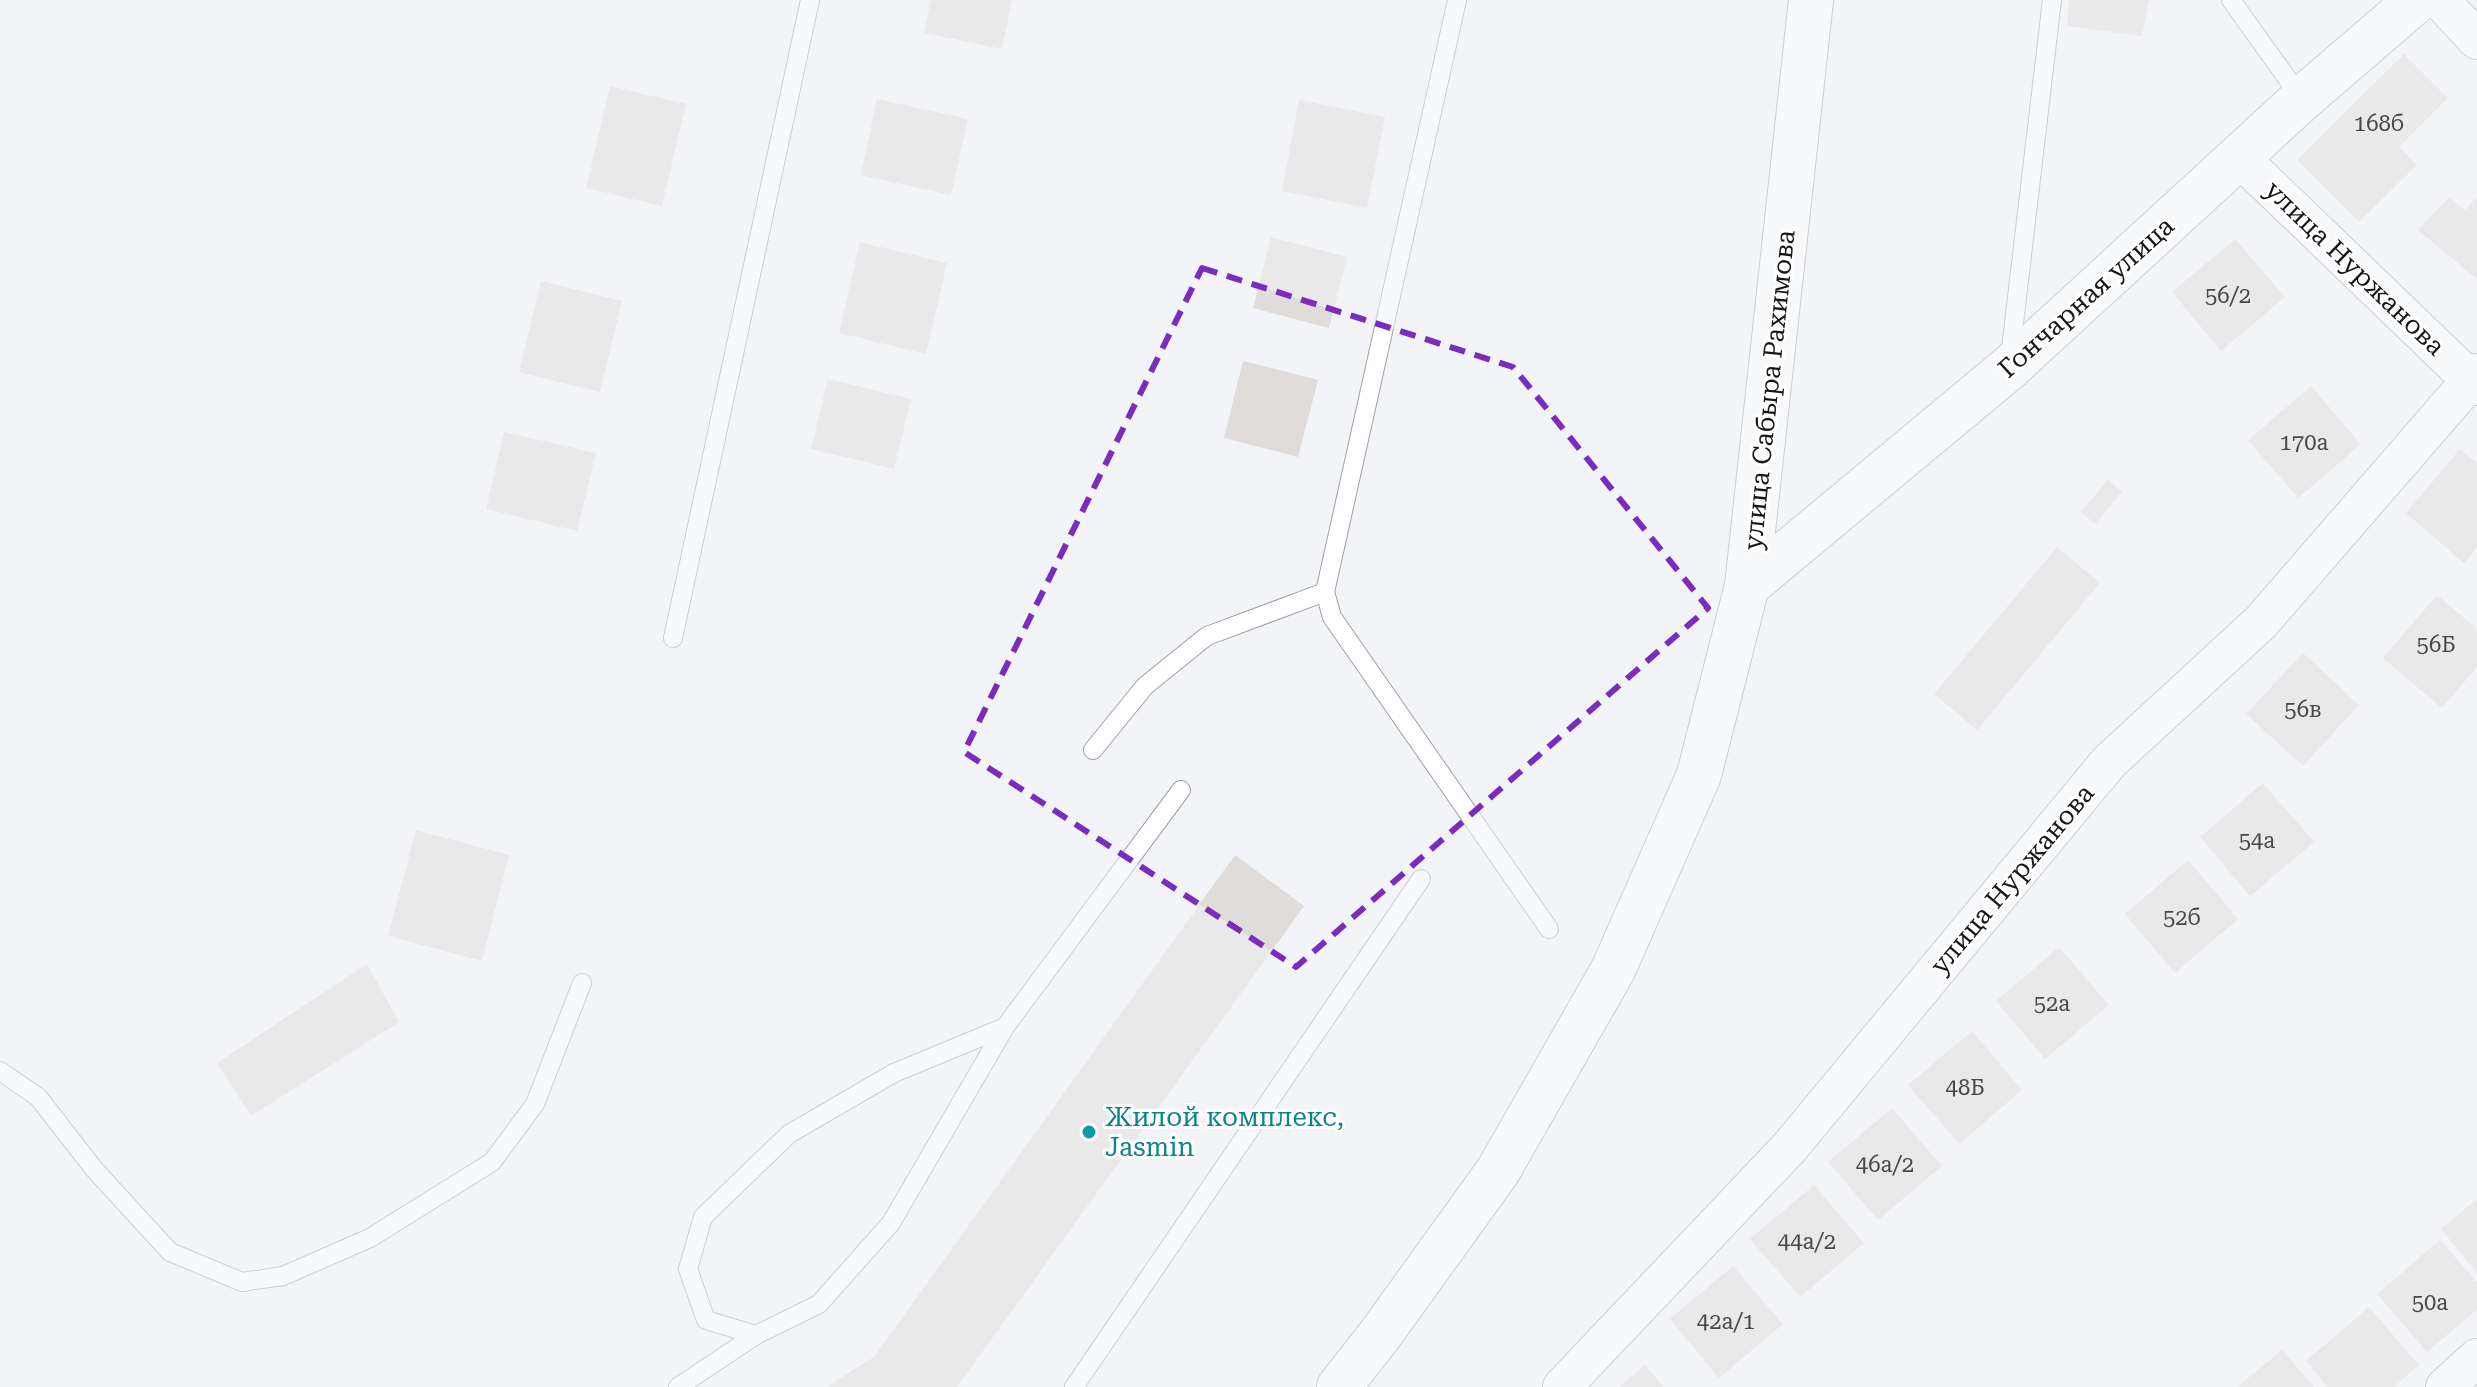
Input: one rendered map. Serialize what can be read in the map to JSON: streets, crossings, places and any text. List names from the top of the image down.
{
  "streets": {
    "main road": ["Гончарная улица", "улица Сабыра Рахимова"],
    "street": ["улица Нуржанова"]
  },
  "crossings": [
    ["улица Нуржанова", "Гончарная улица"],
    ["Гончарная улица", "улица Сабыра Рахимова"]
  ],
  "places": ["Жилой комплекс, Jasmin"],
  "house_numbers": [
    "168б",
    "56/2",
    "170а",
    "56Б",
    "56в",
    "54а",
    "52б",
    "52а",
    "48Б",
    "46а/2",
    "44а/2",
    "50а",
    "42а/1"
  ]
}
